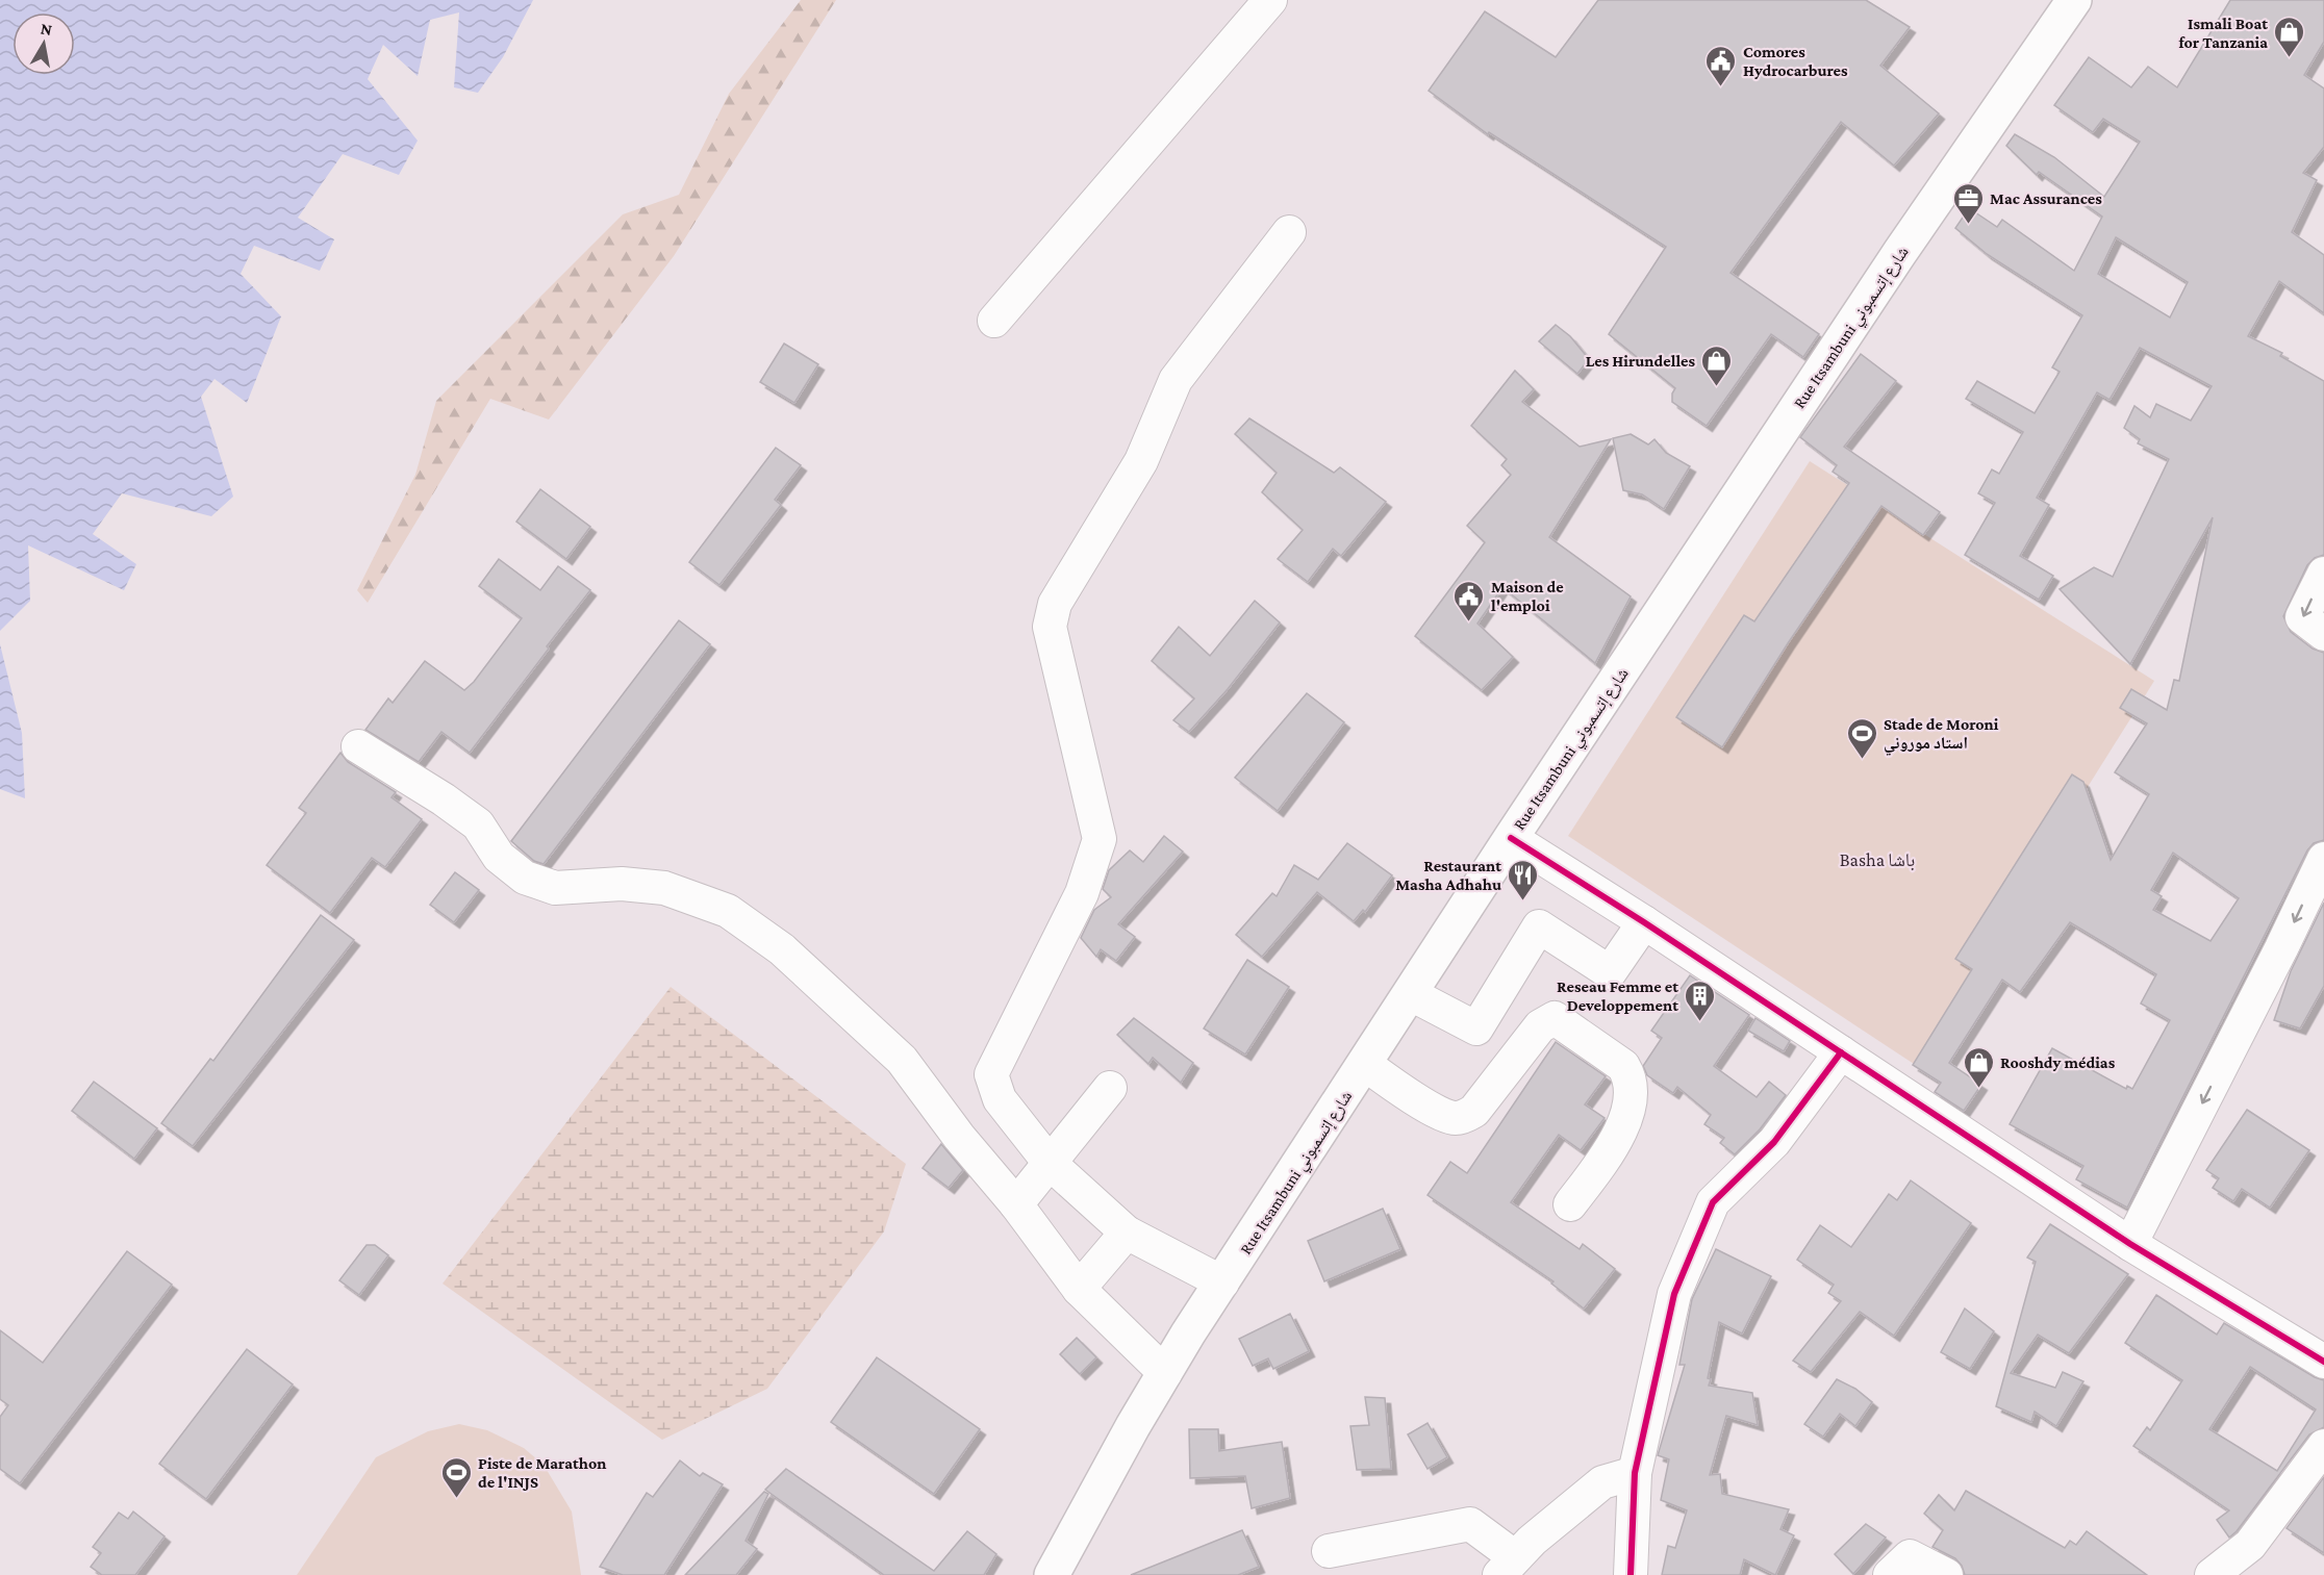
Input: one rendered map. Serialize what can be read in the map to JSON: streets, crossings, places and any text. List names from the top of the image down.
{
  "streets": {
    "main road": ["Rue Itsambuni شارع إتسمبوني"]
  },
  "districts": ["Basha باشا"],
  "places": {
    "shop": ["Ismali Boat for Tanzania", "Les Hirundelles", "Rooshdy médias"],
    "public building": ["Comores Hydrocarbures", "Maison de l'emploi"],
    "office": ["Mac Assurances"],
    "sports": ["Stade de Moroni استاد موروني", "Piste de Marathon de l'INJS"],
    "restaurant": ["Restaurant Masha Adhahu"],
    "building": ["Reseau Femme et Developpement"]
  },
  "north": "top"
}
